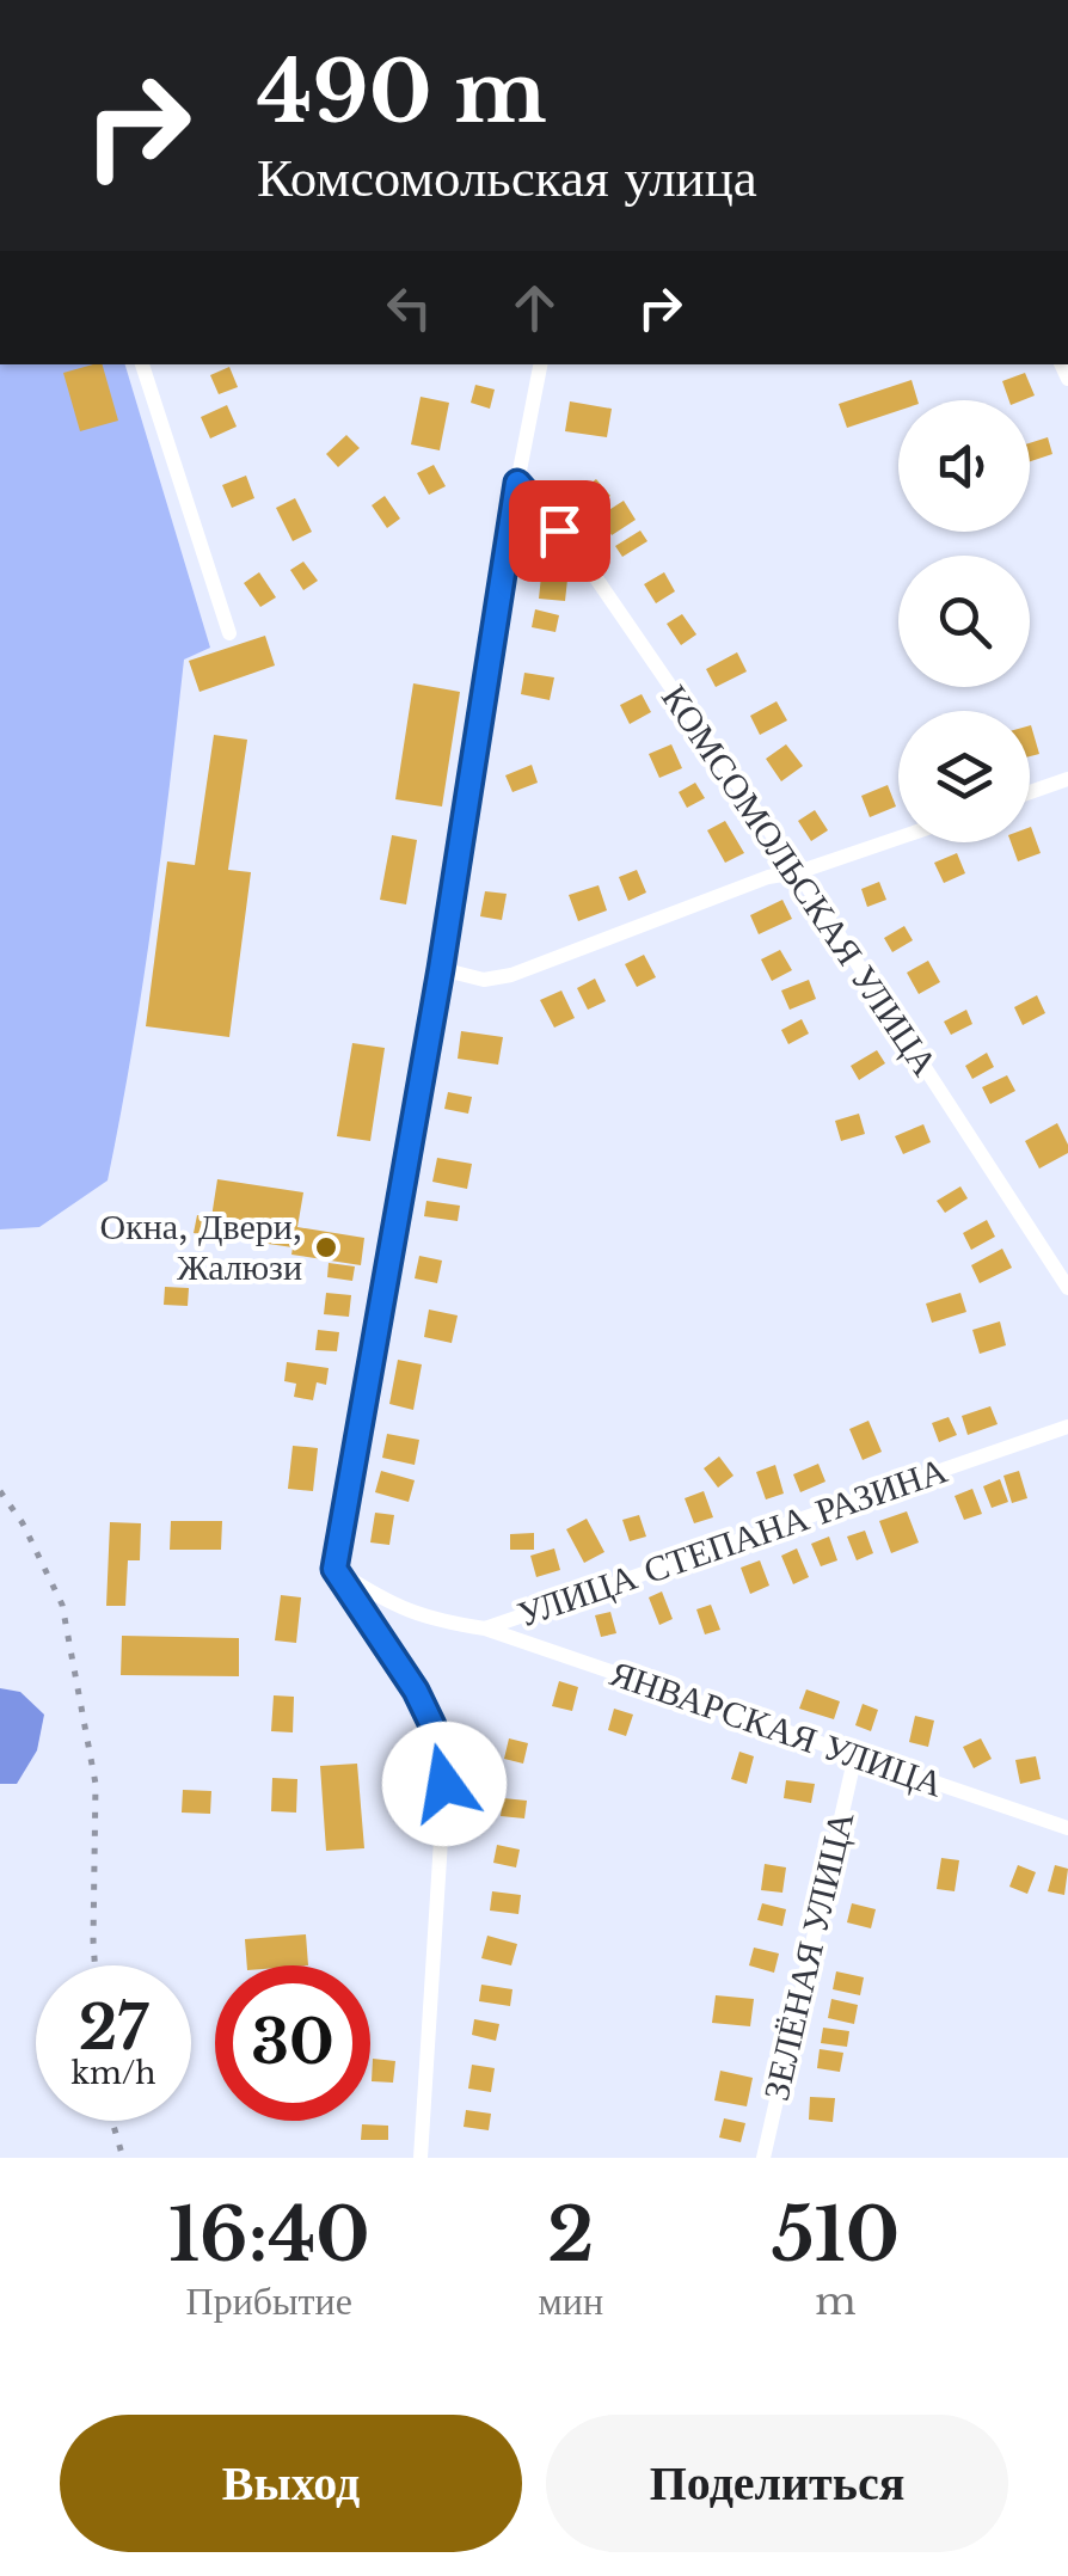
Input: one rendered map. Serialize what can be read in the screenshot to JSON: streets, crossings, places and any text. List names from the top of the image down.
{
  "streets": {
    "street": [
      "КОМСОМОЛЬСКАЯ УЛИЦА",
      "УЛИЦА СТЕПАНА РАЗИНА",
      "ЯНВАРСКАЯ УЛИЦА",
      "ЗЕЛЁНАЯ УЛИЦА"
    ]
  },
  "crossings": [
    ["УЛИЦА СТЕПАНА РАЗИНА", "ЯНВАРСКАЯ УЛИЦА"],
    ["ЯНВАРСКАЯ УЛИЦА", "ЗЕЛЁНАЯ УЛИЦА"]
  ],
  "places": ["Окна, Двери, Жалюзи"],
  "page": {
    "turn": ["490 m", "Комсомольская улица"],
    "speed": "27 km/h",
    "limit": "30",
    "eta": [
      "16:40",
      "Прибытие",
      "2",
      "мин",
      "510",
      "m"
    ],
    "buttons": ["Выход", "Поделиться"]
  }
}
